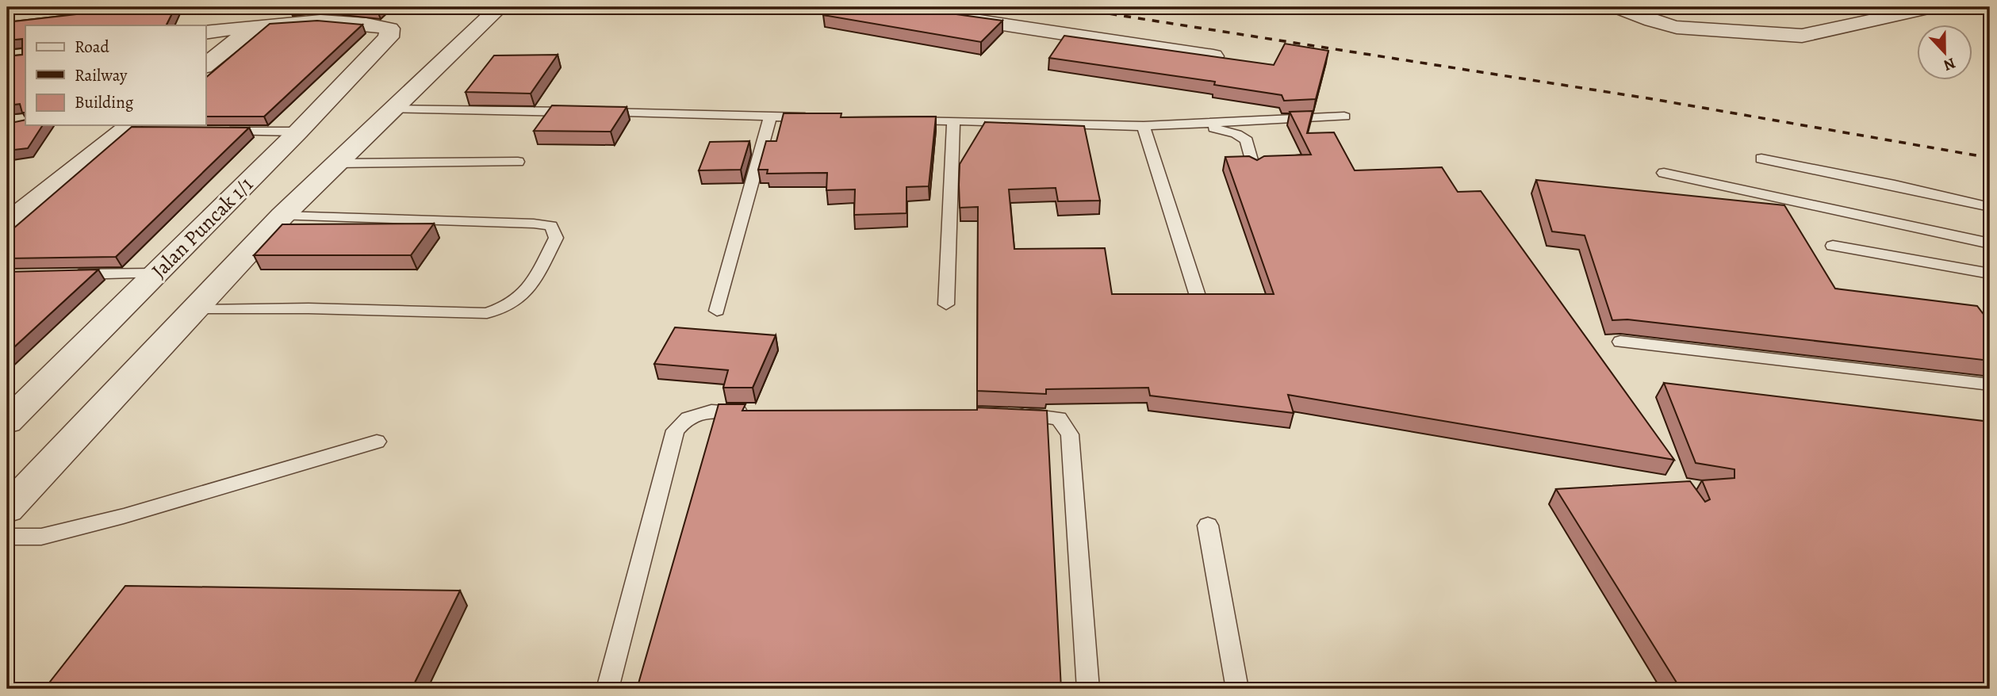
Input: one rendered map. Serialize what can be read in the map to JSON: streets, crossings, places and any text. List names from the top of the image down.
{
  "streets": {
    "street": ["Jalan Puncak 1/1"]
  },
  "legend": ["Road", "Railway", "Building"],
  "north": "bottom"
}
